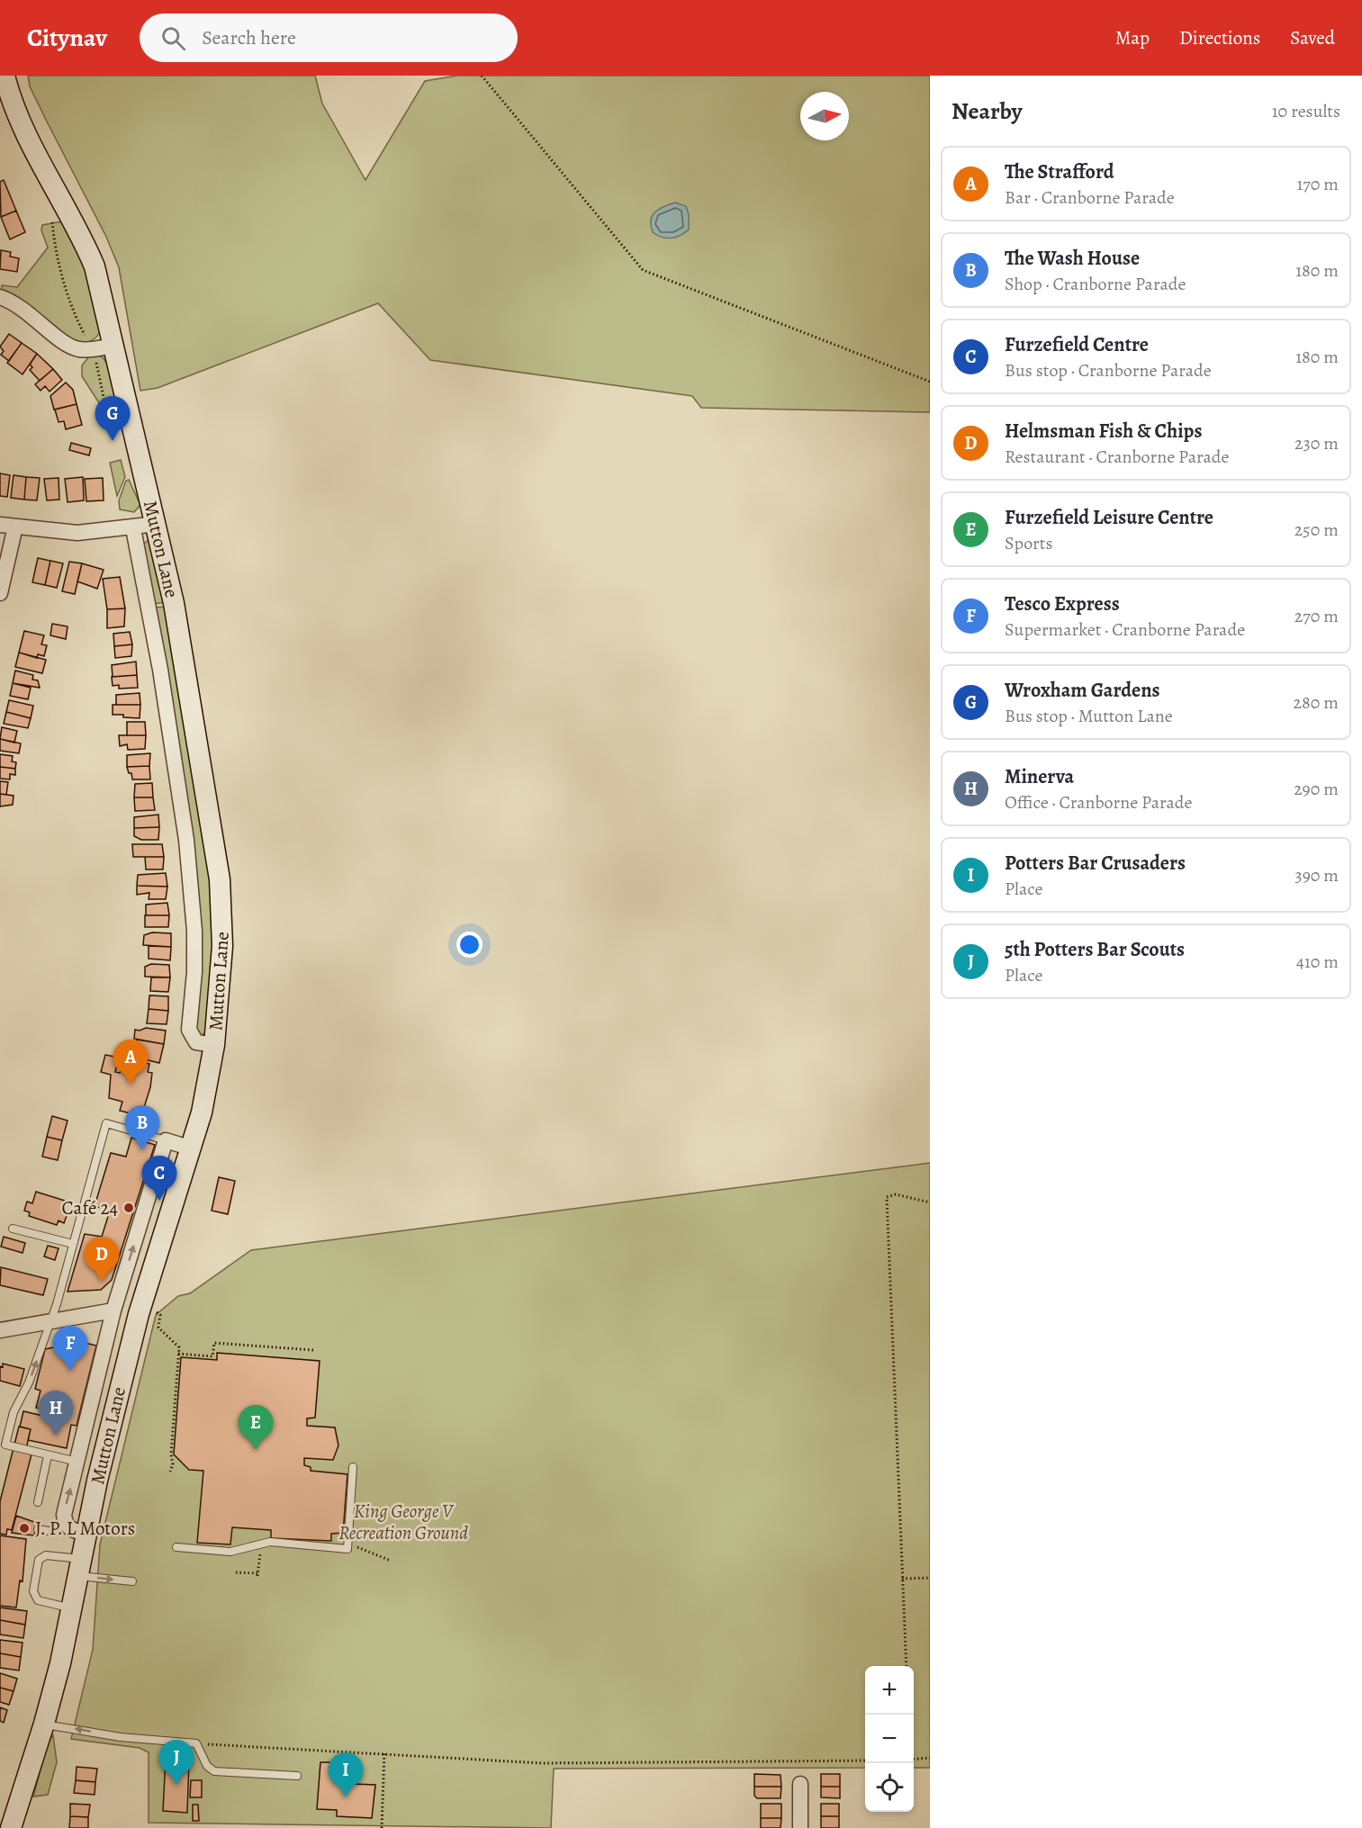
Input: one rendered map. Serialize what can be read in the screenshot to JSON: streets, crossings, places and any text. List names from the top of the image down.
{
  "streets": {
    "main road": ["Mutton Lane"]
  },
  "parks": ["King George V Recreation Ground"],
  "places": ["Café 24", "J. P. L Motors"],
  "north": "right",
  "page": {
    "header": "Citynav",
    "search": "Search here",
    "nav": ["Map", "Directions", "Saved"],
    "heading": ["Nearby", "10 results"],
    "list": [
      {
        "mark": "A",
        "name": "The Strafford",
        "note": "Bar · Cranborne Parade",
        "value": "170 m"
      },
      {
        "mark": "B",
        "name": "The Wash House",
        "note": "Shop · Cranborne Parade",
        "value": "180 m"
      },
      {
        "mark": "C",
        "name": "Furzefield Centre",
        "note": "Bus stop · Cranborne Parade",
        "value": "180 m"
      },
      {
        "mark": "D",
        "name": "Helmsman Fish & Chips",
        "note": "Restaurant · Cranborne Parade",
        "value": "230 m"
      },
      {
        "mark": "E",
        "name": "Furzefield Leisure Centre",
        "note": "Sports",
        "value": "250 m"
      },
      {
        "mark": "F",
        "name": "Tesco Express",
        "note": "Supermarket · Cranborne Parade",
        "value": "270 m"
      },
      {
        "mark": "G",
        "name": "Wroxham Gardens",
        "note": "Bus stop · Mutton Lane",
        "value": "280 m"
      },
      {
        "mark": "H",
        "name": "Minerva",
        "note": "Office · Cranborne Parade",
        "value": "290 m"
      },
      {
        "mark": "I",
        "name": "Potters Bar Crusaders",
        "note": "Place",
        "value": "390 m"
      },
      {
        "mark": "J",
        "name": "5th Potters Bar Scouts",
        "note": "Place",
        "value": "410 m"
      }
    ],
    "pins": [
      "G",
      "A",
      "B",
      "C",
      "D",
      "F",
      "H",
      "E",
      "J",
      "I"
    ],
    "map_buttons": ["+", "−"]
  }
}
